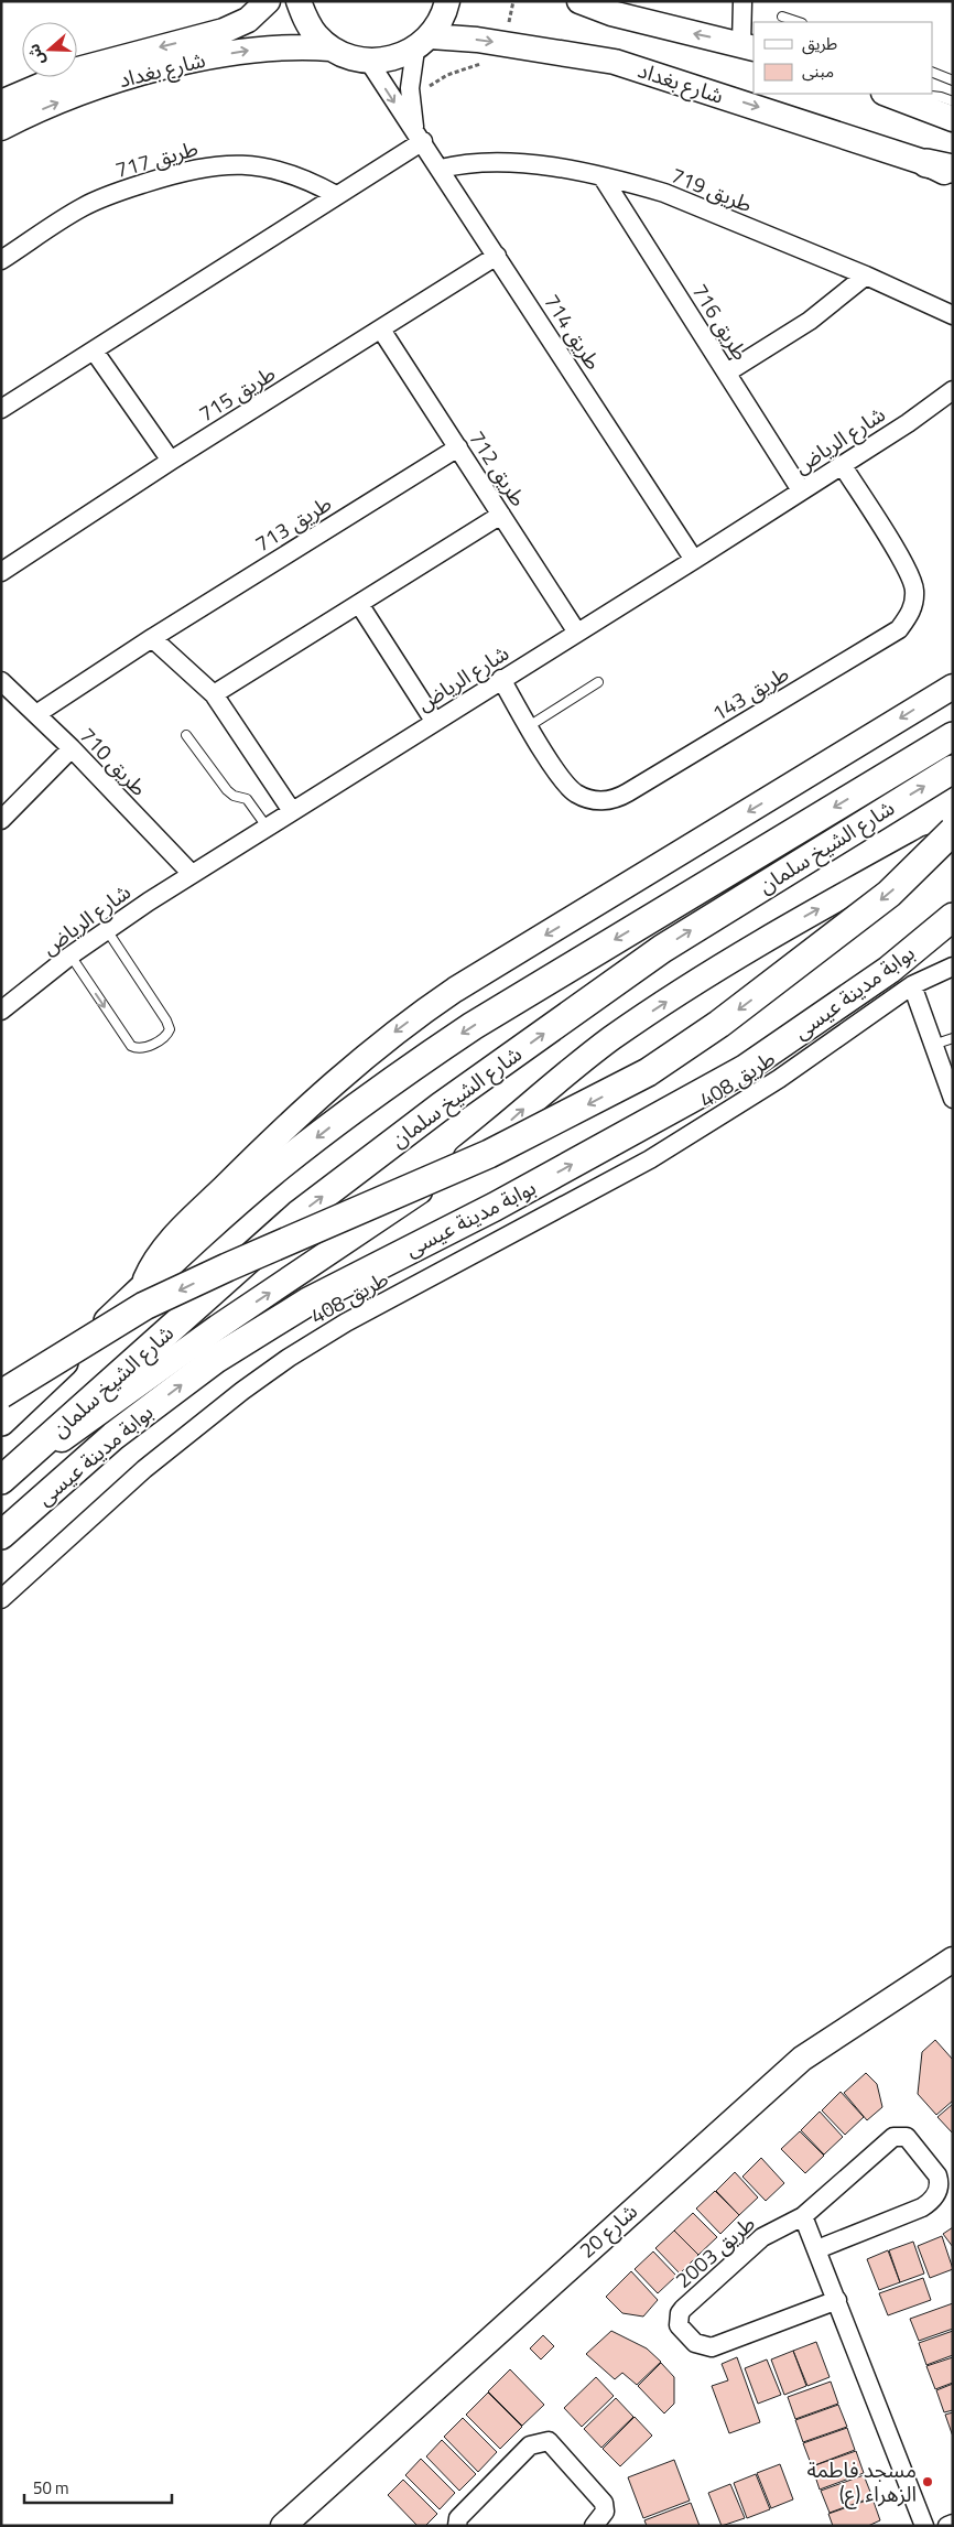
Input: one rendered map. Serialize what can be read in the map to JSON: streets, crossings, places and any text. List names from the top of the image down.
{
  "streets": {
    "main road": [
      "شارع بغداد",
      "شارع الشيخ سلمان",
      "بوابة مدينة عيسى",
      "شارع 20"
    ],
    "street": [
      "طريق 717",
      "طريق 719",
      "طريق 716",
      "طريق 714",
      "طريق 715",
      "شارع الرياض",
      "طريق 712",
      "طريق 713",
      "طريق 143",
      "طريق 710",
      "طريق 408",
      "طريق 2003"
    ]
  },
  "crossings": [
    ["شارع بغداد", "طريق 714"],
    ["طريق 719", "طريق 716"],
    ["طريق 719", "طريق 714"],
    ["طريق 716", "شارع الرياض"],
    ["طريق 714", "طريق 715"],
    ["طريق 714", "شارع الرياض"],
    ["طريق 715", "طريق 712"],
    ["شارع الرياض", "طريق 712"],
    ["شارع الرياض", "طريق 143"],
    ["شارع الرياض", "طريق 710"],
    ["طريق 712", "طريق 713"],
    ["طريق 713", "طريق 710"]
  ],
  "places": ["مسجد فاطمة الزهراء (ع)"],
  "legend": ["طريق", "مبنى"],
  "scale_bar": "50 m",
  "north": "left"
}
